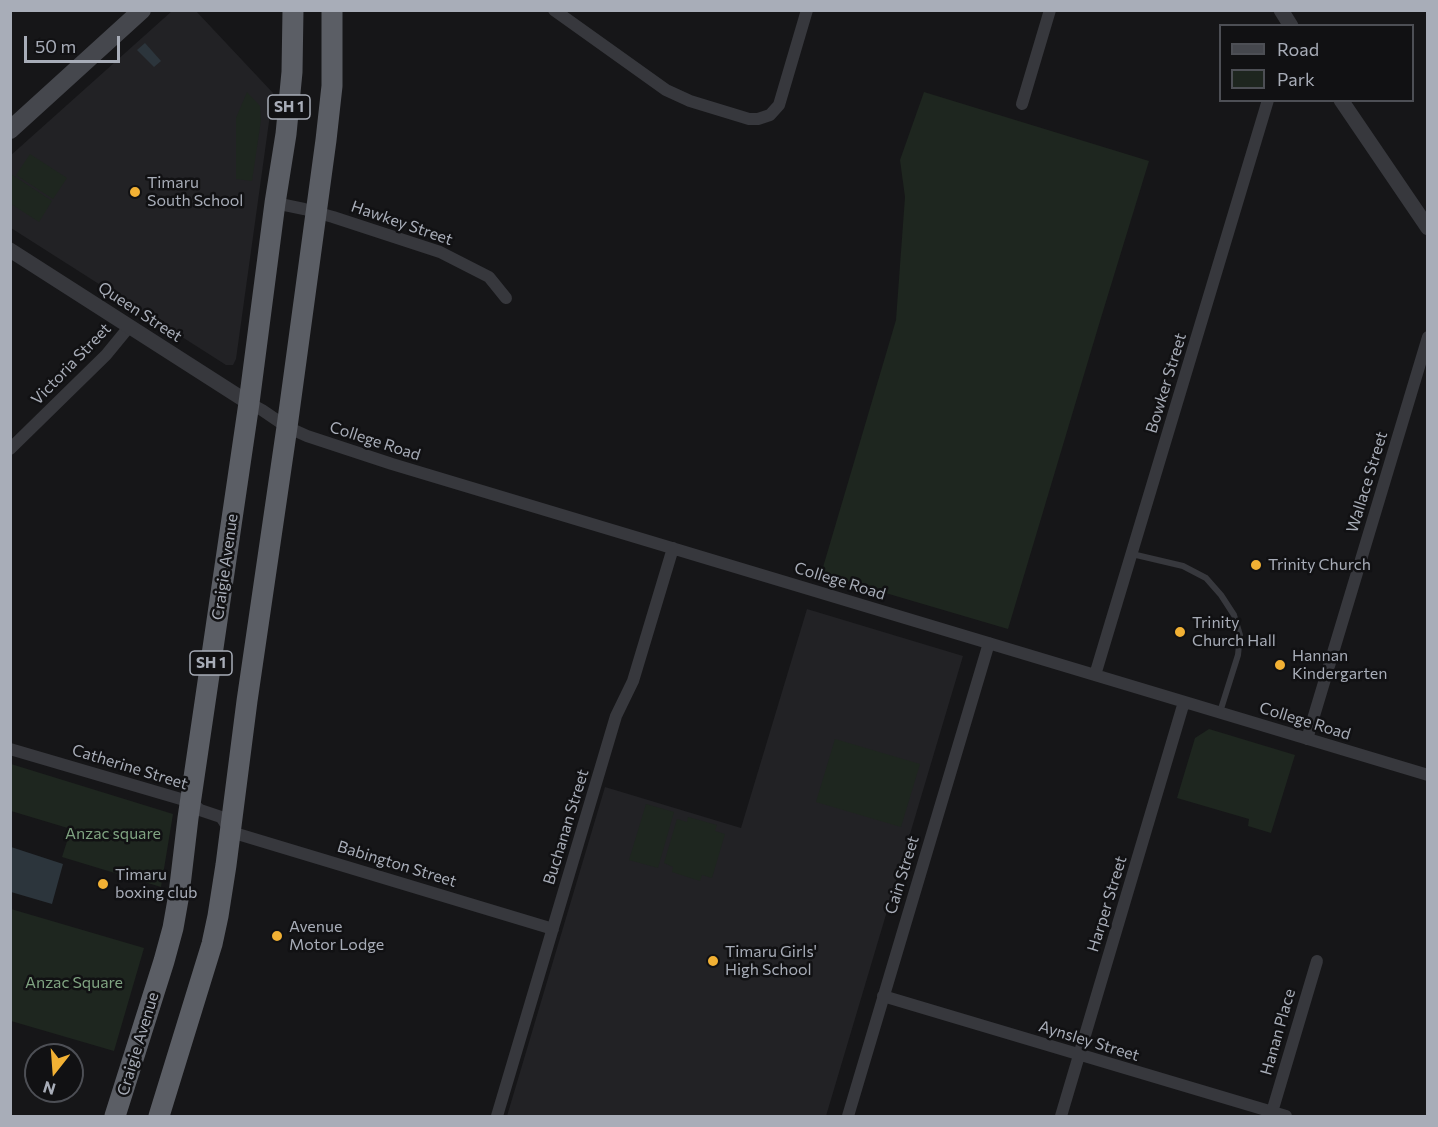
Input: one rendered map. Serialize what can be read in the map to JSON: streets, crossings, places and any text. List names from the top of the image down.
{
  "streets": {
    "highway": ["SH 1", "Craigie Avenue"],
    "street": [
      "Hawkey Street",
      "Queen Street",
      "Victoria Street",
      "Bowker Street",
      "College Road",
      "Wallace Street",
      "Catherine Street",
      "Buchanan Street",
      "Babington Street",
      "Cain Street",
      "Harper Street",
      "Hanan Place",
      "Aynsley Street"
    ]
  },
  "crossings": [
    ["SH 1", "Hawkey Street"],
    ["SH 1", "College Road"],
    ["SH 1", "Catherine Street"],
    ["SH 1", "Babington Street"],
    ["Hawkey Street", "Craigie Avenue"],
    ["Queen Street", "Victoria Street"],
    ["Queen Street", "College Road"],
    ["Queen Street", "Craigie Avenue"],
    ["Bowker Street", "College Road"],
    ["College Road", "Wallace Street"],
    ["College Road", "Craigie Avenue"],
    ["College Road", "Buchanan Street"],
    ["College Road", "Cain Street"],
    ["College Road", "Harper Street"],
    ["Craigie Avenue", "Catherine Street"],
    ["Catherine Street", "Babington Street"],
    ["Buchanan Street", "Babington Street"],
    ["Cain Street", "Aynsley Street"],
    ["Harper Street", "Aynsley Street"],
    ["Hanan Place", "Aynsley Street"]
  ],
  "parks": ["Anzac square", "Anzac Square"],
  "places": [
    "Timaru South School",
    "Trinity Church",
    "Trinity Church Hall",
    "Hannan Kindergarten",
    "Timaru boxing club",
    "Avenue Motor Lodge",
    "Timaru Girls' High School"
  ],
  "legend": ["Road", "Park"],
  "scale_bar": "50 m",
  "north": "bottom"
}
